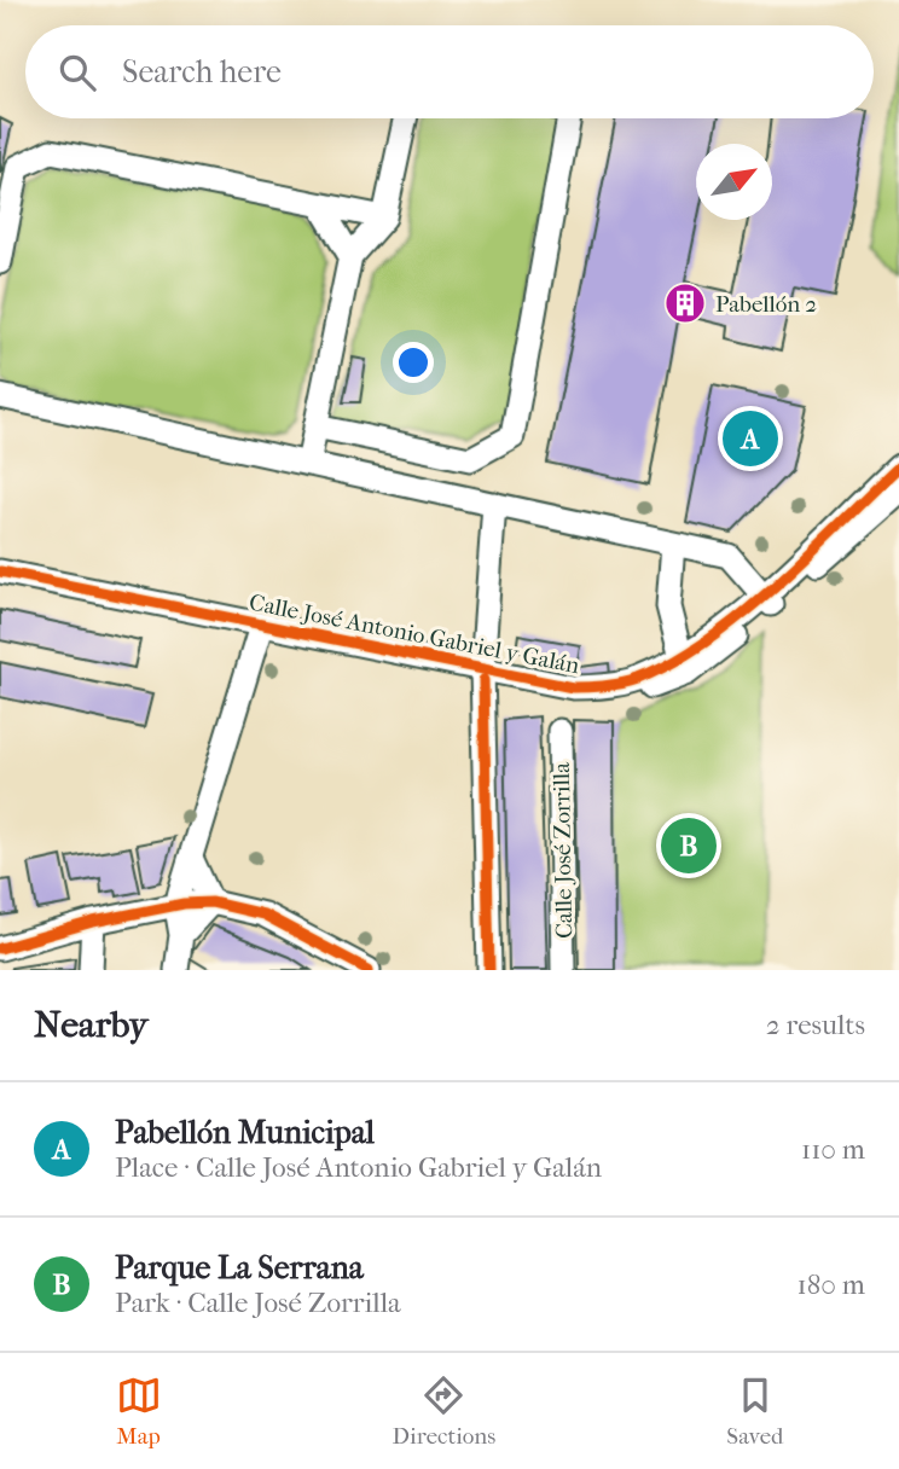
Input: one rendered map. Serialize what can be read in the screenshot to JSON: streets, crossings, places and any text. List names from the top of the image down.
{
  "streets": {
    "street": ["Calle José Antonio Gabriel y Galán", "Calle José Zorrilla"]
  },
  "places": {
    "building": ["Pabellón 2"]
  },
  "north": "top right",
  "page": {
    "search": "Search here",
    "pins": ["A", "B"],
    "heading": ["Nearby", "2 results"],
    "list": [
      {
        "mark": "A",
        "name": "Pabellón Municipal",
        "note": "Place · Calle José Antonio Gabriel y Galán",
        "value": "110 m"
      },
      {
        "mark": "B",
        "name": "Parque La Serrana",
        "note": "Park · Calle José Zorrilla",
        "value": "180 m"
      }
    ],
    "nav": ["Map", "Directions", "Saved"]
  }
}
